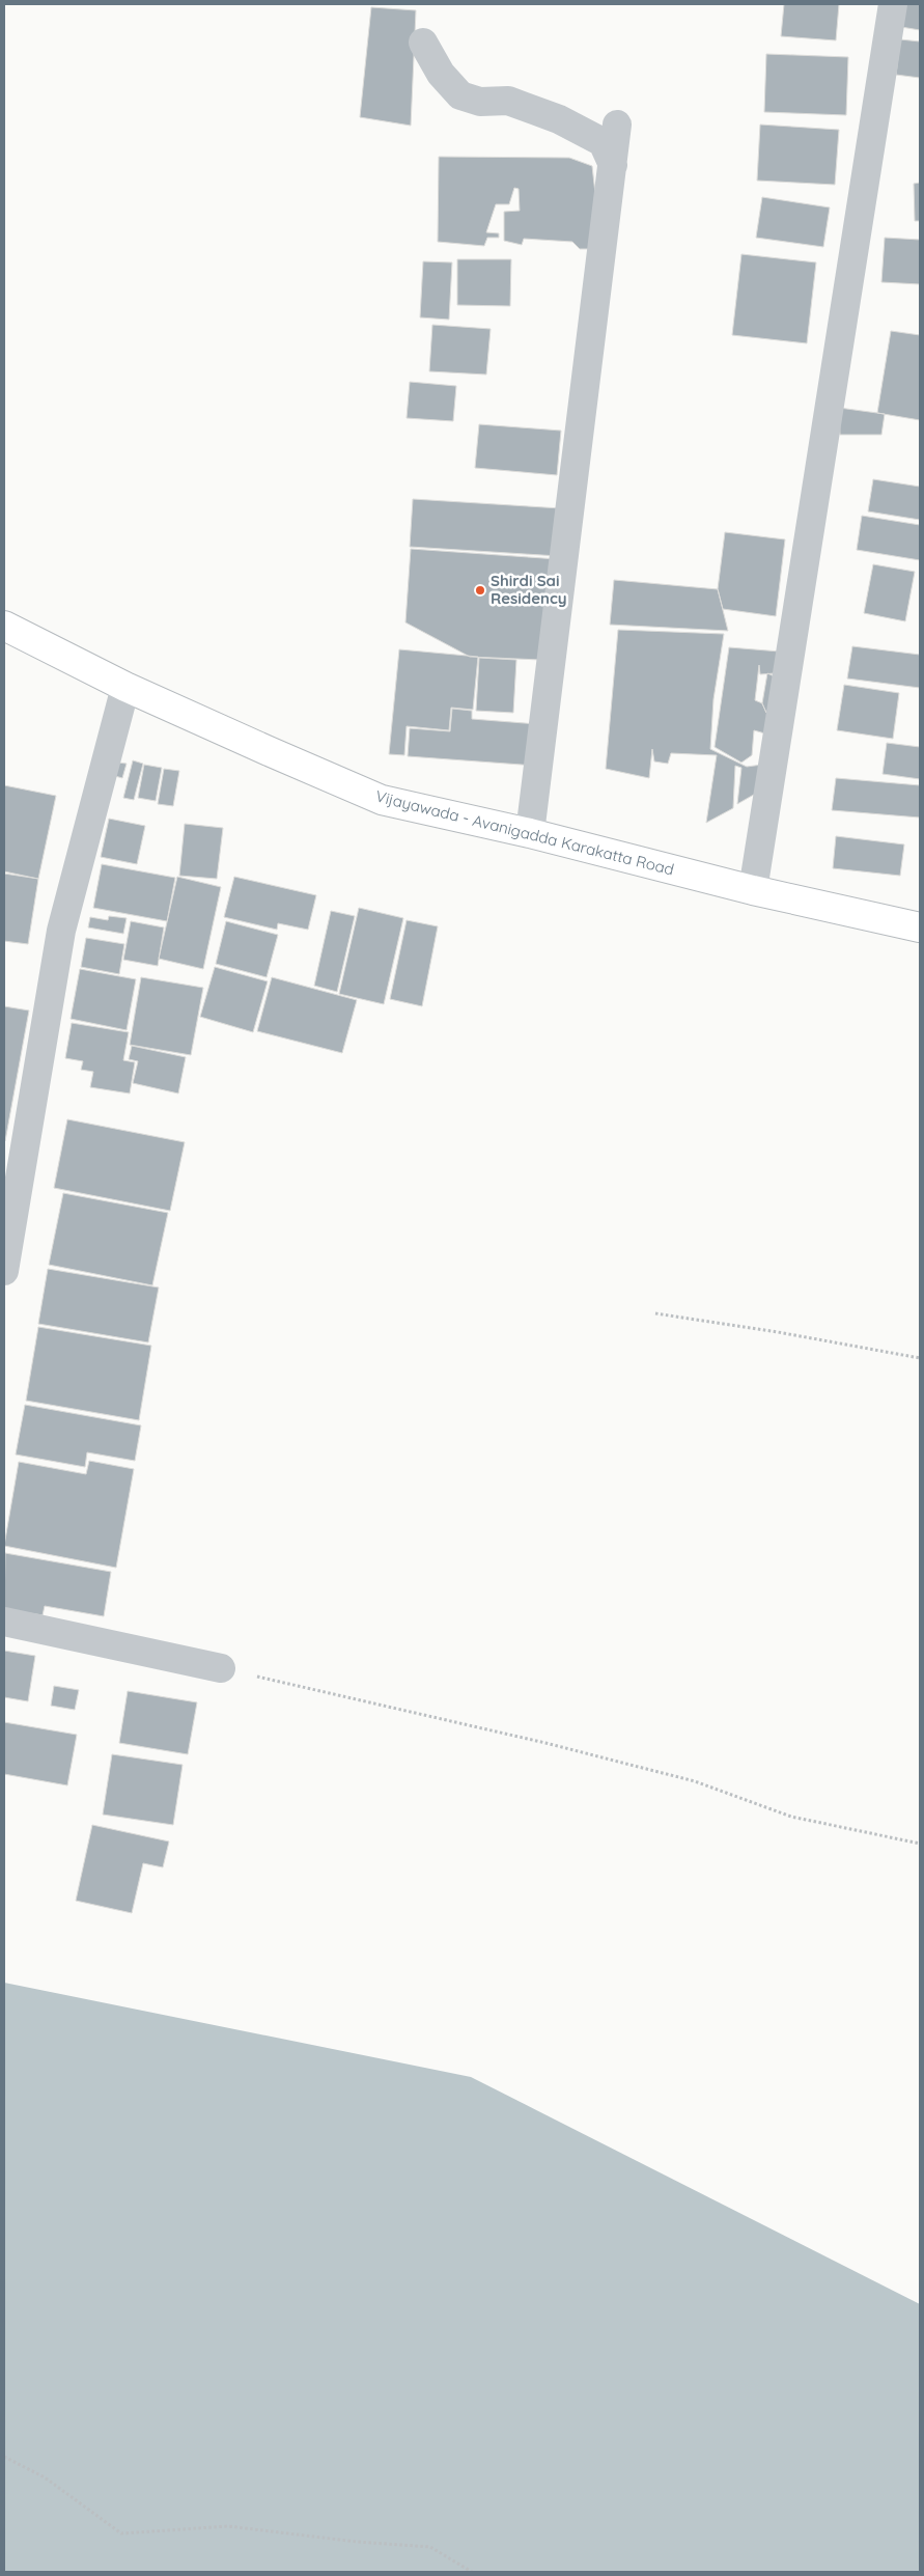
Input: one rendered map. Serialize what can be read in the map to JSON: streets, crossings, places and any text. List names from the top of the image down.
{
  "streets": {
    "main road": ["Vijayawada - Avanigadda Karakatta Road"]
  },
  "places": ["Shirdi Sai Residency"]
}
